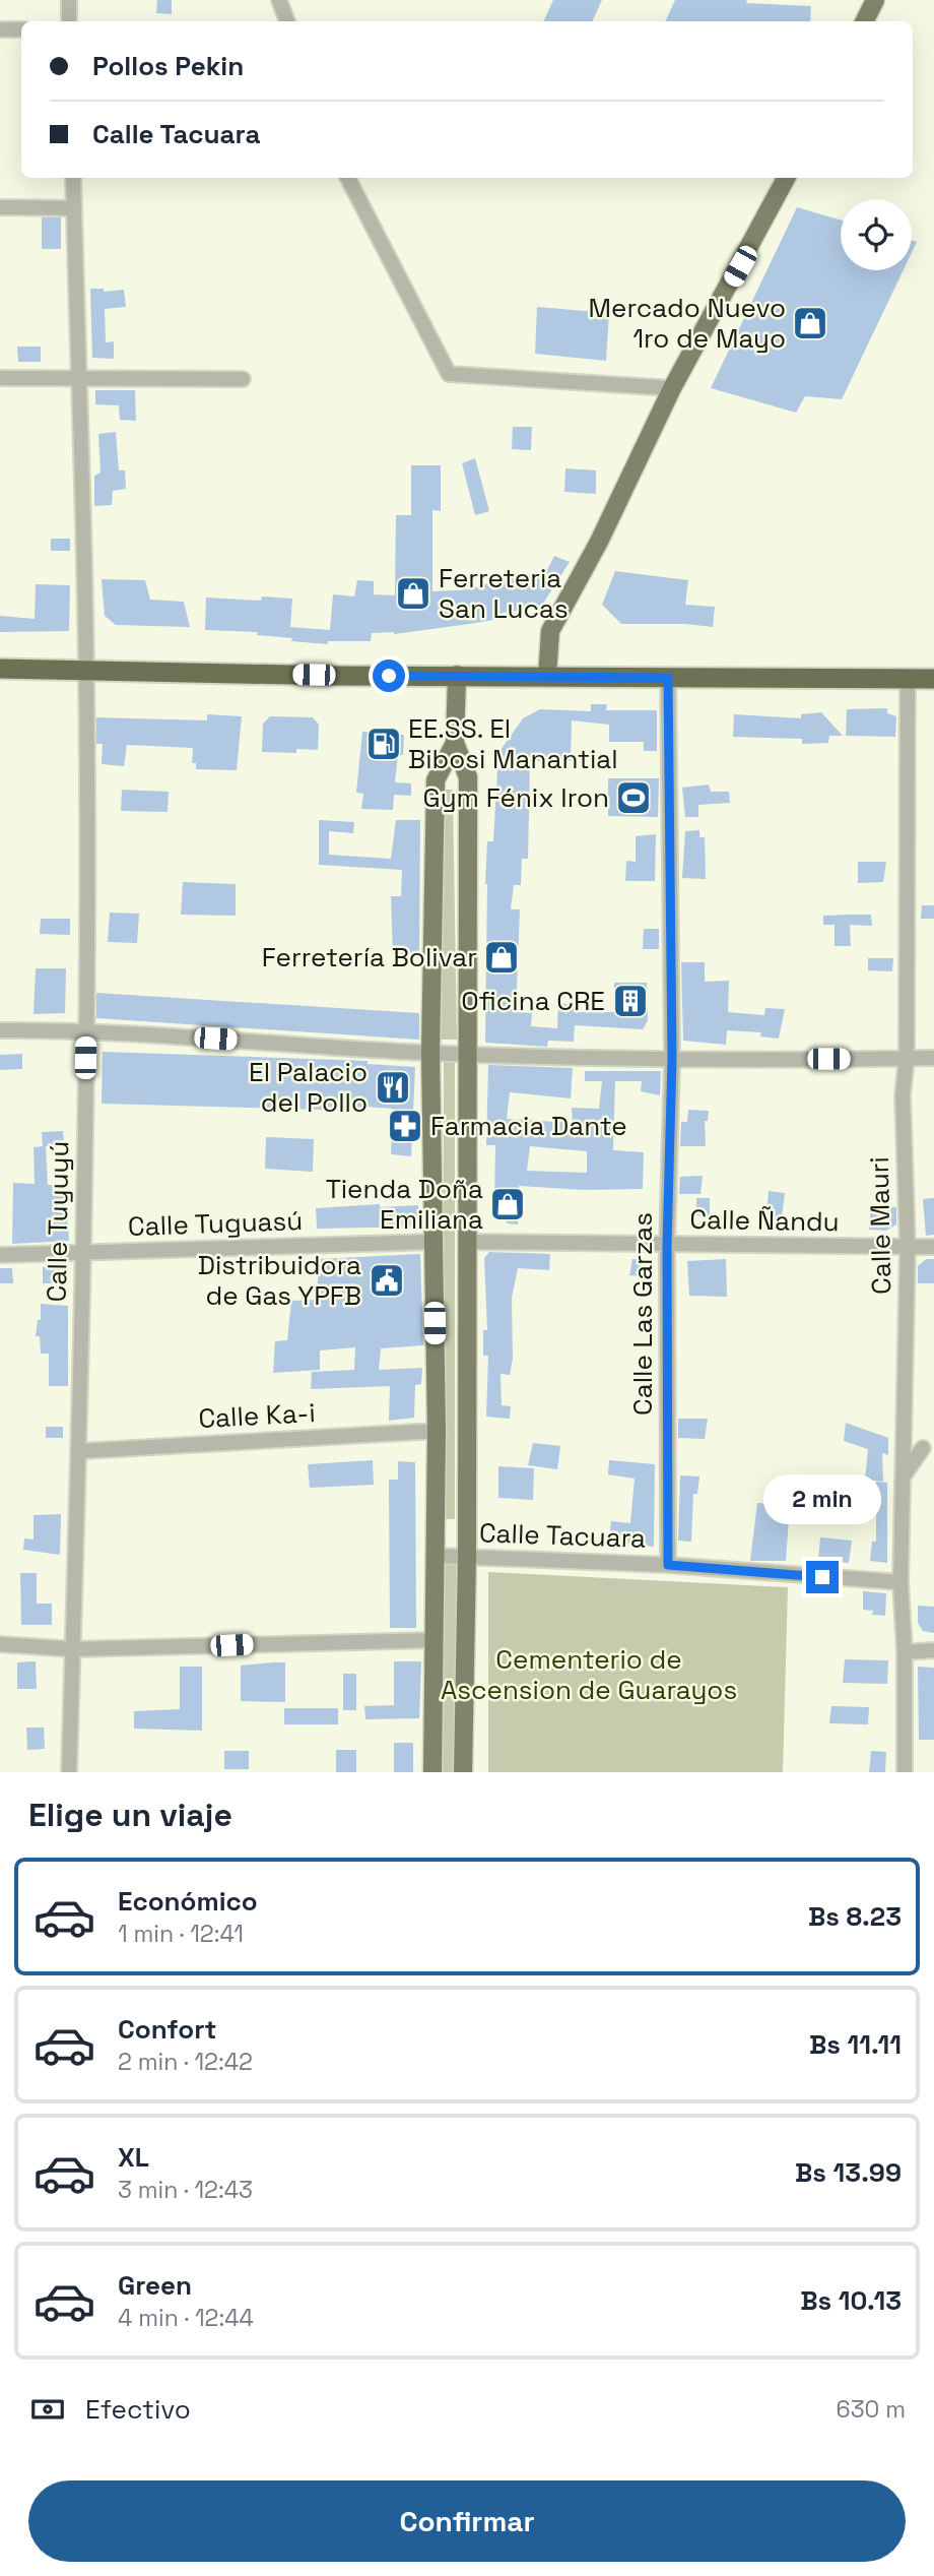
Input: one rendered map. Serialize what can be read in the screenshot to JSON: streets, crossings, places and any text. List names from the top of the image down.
{
  "streets": {
    "street": [
      "Calle Ñandu",
      "Calle Tuyuyú",
      "Calle Tuguasú",
      "Calle Mauri",
      "Calle Las Garzas",
      "Calle Ka-i",
      "Calle Tacuara"
    ]
  },
  "crossings": [
    ["Calle Ñandu", "Calle Mauri"],
    ["Calle Ñandu", "Calle Las Garzas"],
    ["Calle Tuyuyú", "Calle Tuguasú"],
    ["Calle Tuyuyú", "Calle Ka-i"],
    ["Calle Mauri", "Calle Tacuara"],
    ["Calle Las Garzas", "Calle Tacuara"]
  ],
  "parks": ["Cementerio de Ascension de Guarayos"],
  "places": {
    "shop": [
      "Mercado Nuevo 1ro de Mayo",
      "Ferreteria San Lucas",
      "Ferretería Bolivar",
      "Tienda Doña Emiliana"
    ],
    "fuel station": ["EE.SS. El Bibosi Manantial"],
    "sports": ["Gym Fénix Iron"],
    "building": ["Oficina CRE"],
    "restaurant": ["El Palacio del Pollo"],
    "pharmacy": ["Farmacia Dante"],
    "public building": ["Distribuidora de Gas YPFB"]
  },
  "page": {
    "banner": ["Pollos Pekin", "Calle Tacuara"],
    "bubble": "2 min",
    "heading": "Elige un viaje",
    "list": [
      {
        "name": "Económico",
        "note": "1 min · 12:41",
        "value": "Bs 8.23"
      },
      {
        "name": "Confort",
        "note": "2 min · 12:42",
        "value": "Bs 11.11"
      },
      {
        "name": "XL",
        "note": "3 min · 12:43",
        "value": "Bs 13.99"
      },
      {
        "name": "Green",
        "note": "4 min · 12:44",
        "value": "Bs 10.13"
      }
    ],
    "pay": ["Efectivo", "630 m"],
    "buttons": "Confirmar"
  }
}
